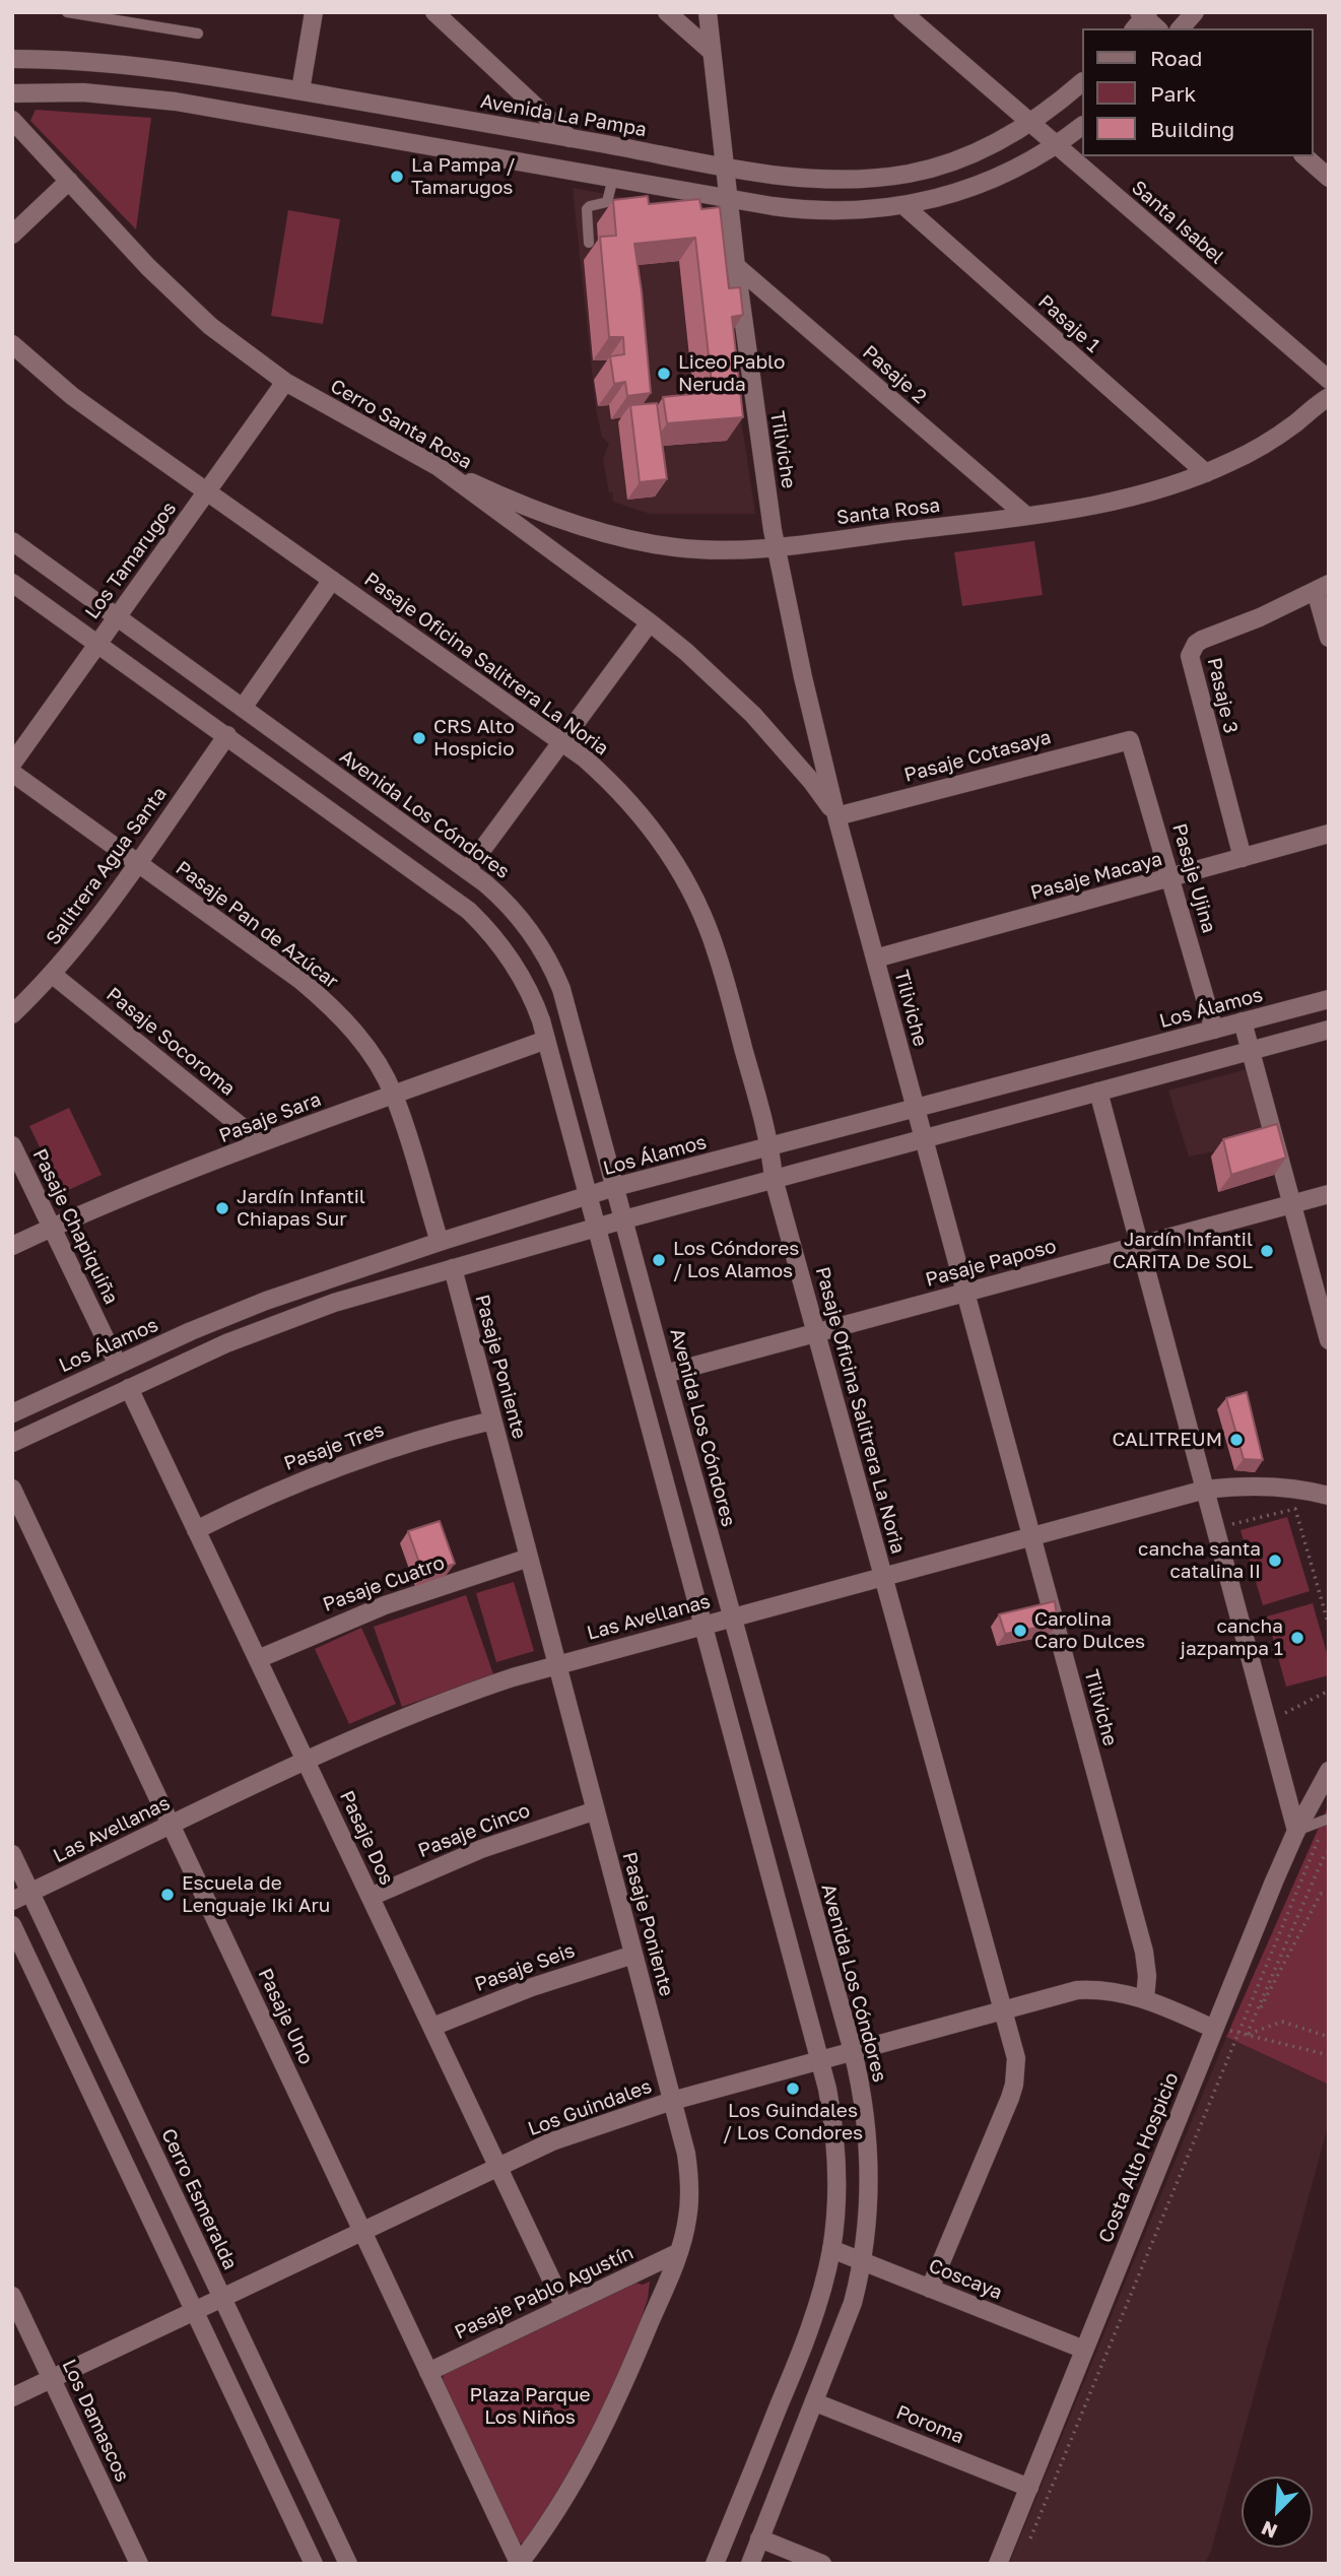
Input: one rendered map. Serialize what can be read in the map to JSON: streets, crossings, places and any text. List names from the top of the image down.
{
  "streets": {
    "street": [
      "Avenida La Pampa",
      "Santa Isabel",
      "Pasaje 1",
      "Pasaje 2",
      "Cerro Santa Rosa",
      "Tiliviche",
      "Santa Rosa",
      "Los Tamarugos",
      "Pasaje Oficina Salitrera La Noria",
      "Pasaje 3",
      "Pasaje Cotasaya",
      "Avenida Los Cóndores",
      "Salitrera Agua Santa",
      "Pasaje Macaya",
      "Pasaje Ujina",
      "Pasaje Pan de Azúcar",
      "Los Álamos",
      "Pasaje Socoroma",
      "Pasaje Sara",
      "Pasaje Chapiquiña",
      "Pasaje Paposo",
      "Pasaje Poniente",
      "Pasaje Tres",
      "Pasaje Cuatro",
      "Las Avellanas",
      "Pasaje Cinco",
      "Pasaje Dos",
      "Pasaje Seis",
      "Pasaje Uno",
      "Los Guindales",
      "Costa Alto Hospicio",
      "Cerro Esmeralda",
      "Coscaya",
      "Pasaje Pablo Agustín",
      "Los Damascos",
      "Poroma"
    ]
  },
  "crossings": [
    ["Avenida La Pampa", "Santa Isabel"],
    ["Avenida La Pampa", "Tiliviche"],
    ["Pasaje 1", "Santa Rosa"],
    ["Pasaje 2", "Tiliviche"],
    ["Pasaje 2", "Santa Rosa"],
    ["Cerro Santa Rosa", "Tiliviche"],
    ["Cerro Santa Rosa", "Santa Rosa"],
    ["Cerro Santa Rosa", "Los Tamarugos"],
    ["Cerro Santa Rosa", "Pasaje Cotasaya"],
    ["Tiliviche", "Santa Rosa"],
    ["Tiliviche", "Pasaje Cotasaya"],
    ["Tiliviche", "Pasaje Macaya"],
    ["Tiliviche", "Los Álamos"],
    ["Tiliviche", "Pasaje Paposo"],
    ["Tiliviche", "Las Avellanas"],
    ["Tiliviche", "Los Guindales"],
    ["Los Tamarugos", "Pasaje Oficina Salitrera La Noria"],
    ["Los Tamarugos", "Avenida Los Cóndores"],
    ["Pasaje Oficina Salitrera La Noria", "Los Álamos"],
    ["Pasaje Oficina Salitrera La Noria", "Pasaje Paposo"],
    ["Pasaje Oficina Salitrera La Noria", "Las Avellanas"],
    ["Pasaje Oficina Salitrera La Noria", "Los Guindales"],
    ["Pasaje Oficina Salitrera La Noria", "Coscaya"],
    ["Pasaje 3", "Pasaje Macaya"],
    ["Pasaje Cotasaya", "Pasaje Ujina"],
    ["Avenida Los Cóndores", "Los Álamos"],
    ["Avenida Los Cóndores", "Pasaje Paposo"],
    ["Avenida Los Cóndores", "Las Avellanas"],
    ["Avenida Los Cóndores", "Los Guindales"],
    ["Avenida Los Cóndores", "Coscaya"],
    ["Avenida Los Cóndores", "Poroma"],
    ["Salitrera Agua Santa", "Pasaje Pan de Azúcar"],
    ["Salitrera Agua Santa", "Pasaje Socoroma"],
    ["Pasaje Macaya", "Pasaje Ujina"],
    ["Pasaje Ujina", "Los Álamos"],
    ["Pasaje Pan de Azúcar", "Los Álamos"],
    ["Pasaje Pan de Azúcar", "Pasaje Sara"],
    ["Los Álamos", "Pasaje Chapiquiña"],
    ["Pasaje Socoroma", "Pasaje Sara"],
    ["Pasaje Sara", "Pasaje Chapiquiña"],
    ["Pasaje Poniente", "Pasaje Tres"],
    ["Pasaje Poniente", "Pasaje Cuatro"],
    ["Pasaje Poniente", "Las Avellanas"],
    ["Pasaje Poniente", "Pasaje Cinco"],
    ["Pasaje Poniente", "Pasaje Seis"],
    ["Pasaje Poniente", "Pasaje Uno"],
    ["Pasaje Poniente", "Los Guindales"],
    ["Pasaje Poniente", "Pasaje Pablo Agustín"],
    ["Pasaje Tres", "Pasaje Dos"],
    ["Pasaje Cuatro", "Pasaje Dos"],
    ["Las Avellanas", "Pasaje Dos"],
    ["Las Avellanas", "Pasaje Uno"],
    ["Las Avellanas", "Cerro Esmeralda"],
    ["Pasaje Cinco", "Pasaje Dos"],
    ["Pasaje Dos", "Pasaje Seis"],
    ["Pasaje Dos", "Los Guindales"],
    ["Pasaje Dos", "Pasaje Pablo Agustín"],
    ["Pasaje Uno", "Los Guindales"],
    ["Pasaje Uno", "Pasaje Pablo Agustín"],
    ["Los Guindales", "Costa Alto Hospicio"],
    ["Los Guindales", "Cerro Esmeralda"],
    ["Los Guindales", "Los Damascos"],
    ["Costa Alto Hospicio", "Coscaya"],
    ["Costa Alto Hospicio", "Poroma"]
  ],
  "parks": ["Plaza Parque Los Niños"],
  "places": [
    "La Pampa / Tamarugos",
    "Liceo Pablo Neruda",
    "CRS Alto Hospicio",
    "Jardín Infantil Chiapas Sur",
    "Jardín Infantil CARITA De SOL",
    "Los Cóndores / Los Alamos",
    "CALITREUM",
    "cancha santa catalina II",
    "Carolina Caro Dulces",
    "cancha jazpampa 1",
    "Escuela de Lenguaje Iki Aru",
    "Los Guindales / Los Condores"
  ],
  "legend": ["Road", "Park", "Building"],
  "north": "bottom left"
}
